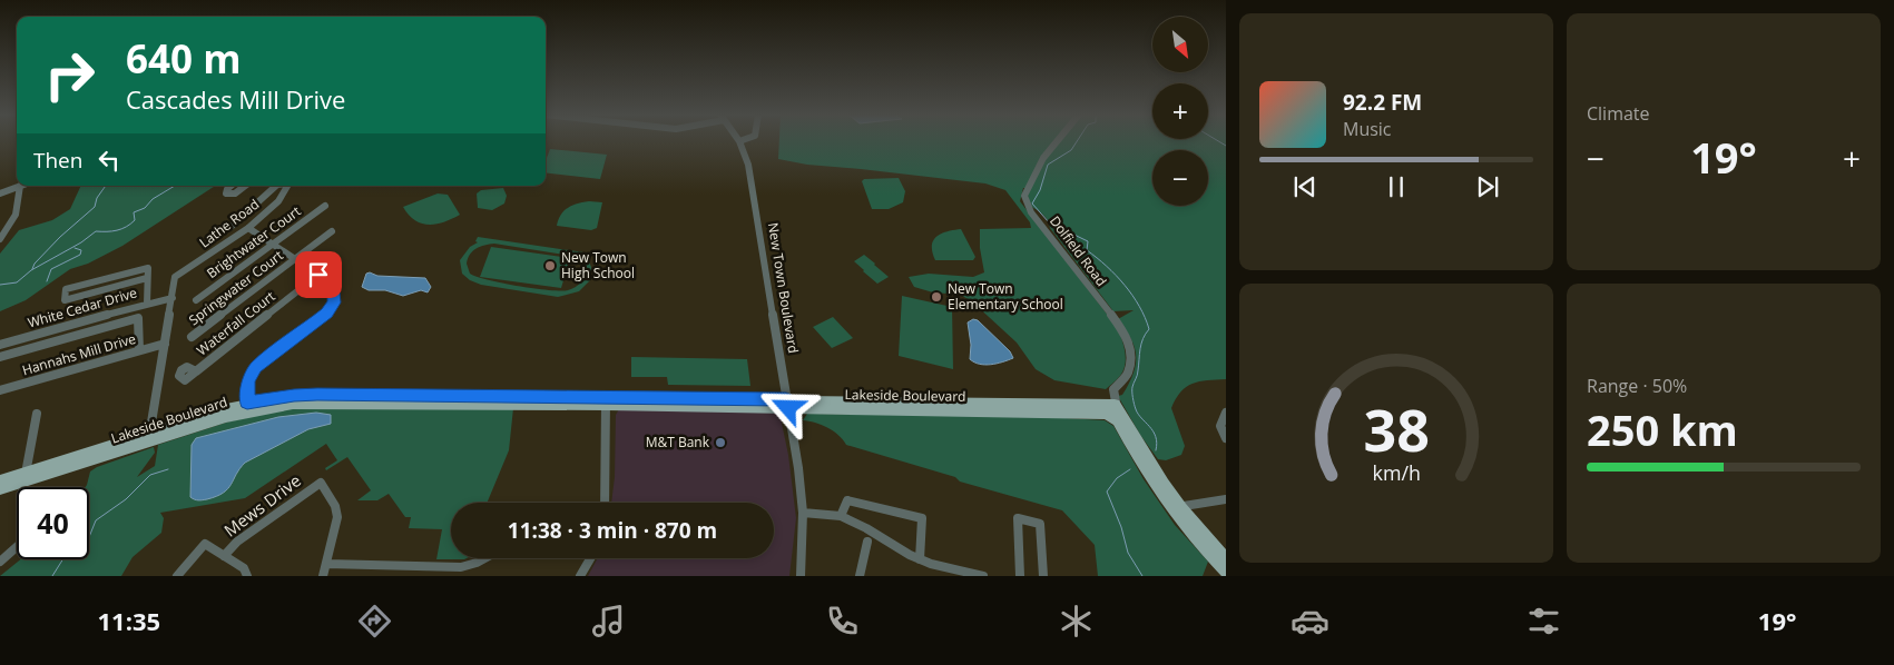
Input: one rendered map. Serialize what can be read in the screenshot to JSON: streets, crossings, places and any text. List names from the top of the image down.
{
  "streets": {
    "main road": ["Lakeside Boulevard"],
    "street": [
      "Lathe Road",
      "Brightwater Court",
      "Dolfield Road",
      "Springwater Court",
      "New Town Boulevard",
      "White Cedar Drive",
      "Waterfall Court",
      "Hannahs Mill Drive",
      "Mews Drive"
    ]
  },
  "crossings": [
    ["Lathe Road", "White Cedar Drive"],
    ["Dolfield Road", "Lakeside Boulevard"],
    ["New Town Boulevard", "Lakeside Boulevard"]
  ],
  "places": ["New Town High School", "New Town Elementary School", "M&T Bank"],
  "north": "bottom right",
  "page": {
    "tile": [
      "Climate",
      ["Range · 50%", "250 km"]
    ],
    "map_buttons": ["+", "−"],
    "turn": ["640 m", "Cascades Mill Drive"],
    "song": ["92.2 FM", "Music"],
    "then": "Then",
    "heat": ["−", "19°", "+"],
    "limit": "40",
    "trip": "11:38 · 3 min · 870 m",
    "tabs": ["11:35", "19°"],
    "gauge": ["38", "km/h"]
  }
}
